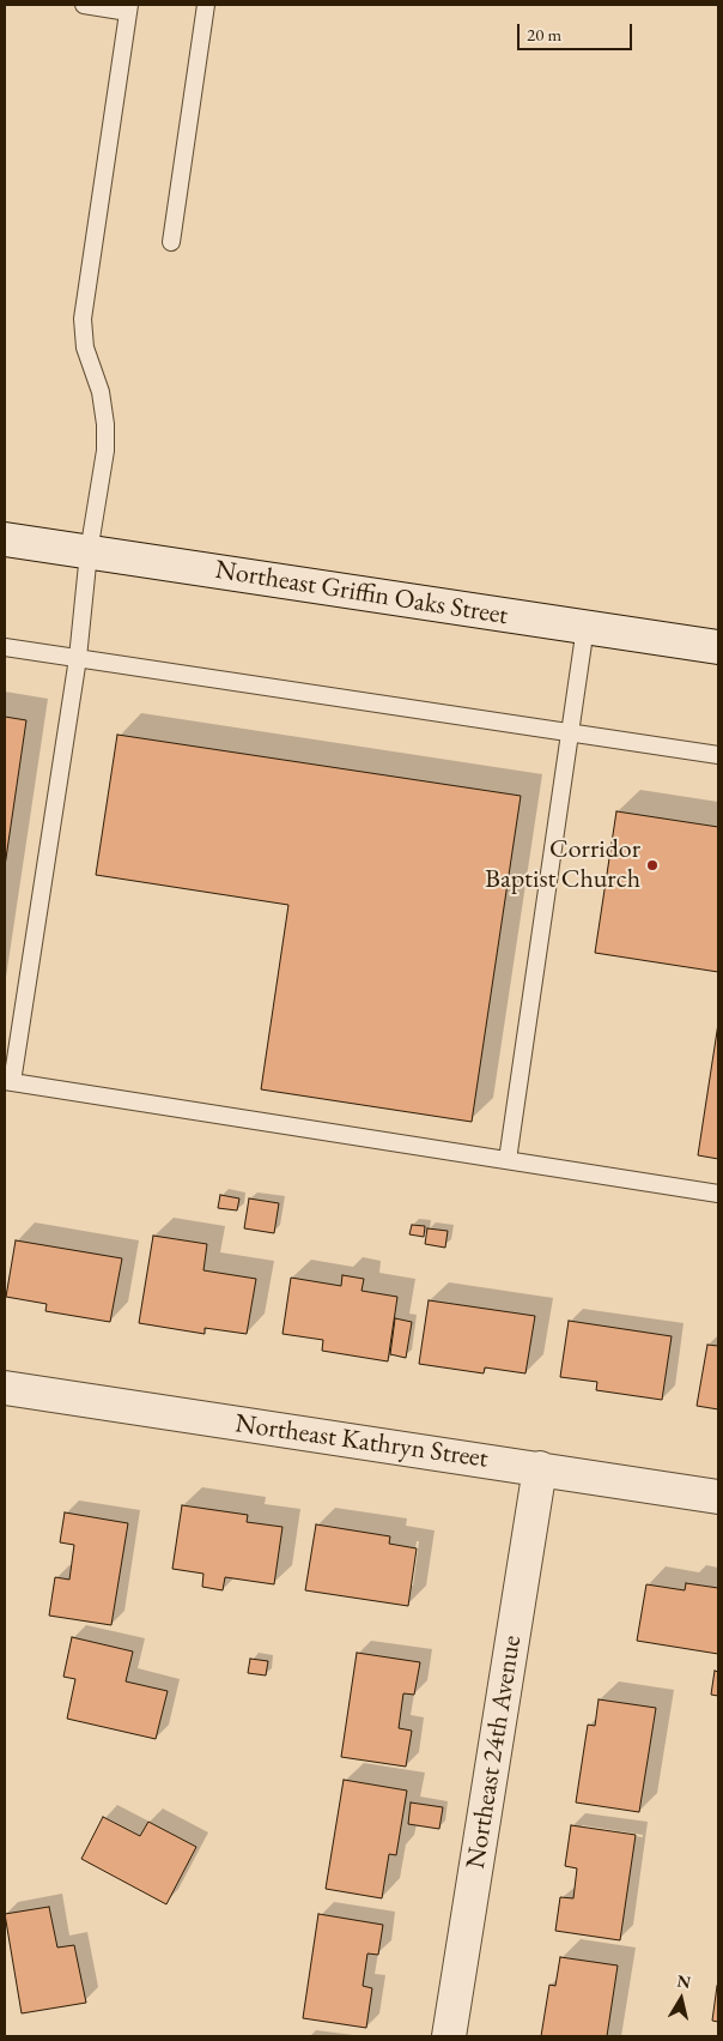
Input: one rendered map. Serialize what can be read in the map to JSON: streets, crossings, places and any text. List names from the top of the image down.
{
  "streets": {
    "street": ["Northeast Griffin Oaks Street", "Northeast Kathryn Street", "Northeast 24th Avenue"]
  },
  "crossings": [
    ["Northeast Kathryn Street", "Northeast 24th Avenue"]
  ],
  "places": ["Corridor Baptist Church"],
  "scale_bar": "20 m",
  "north": "top"
}
